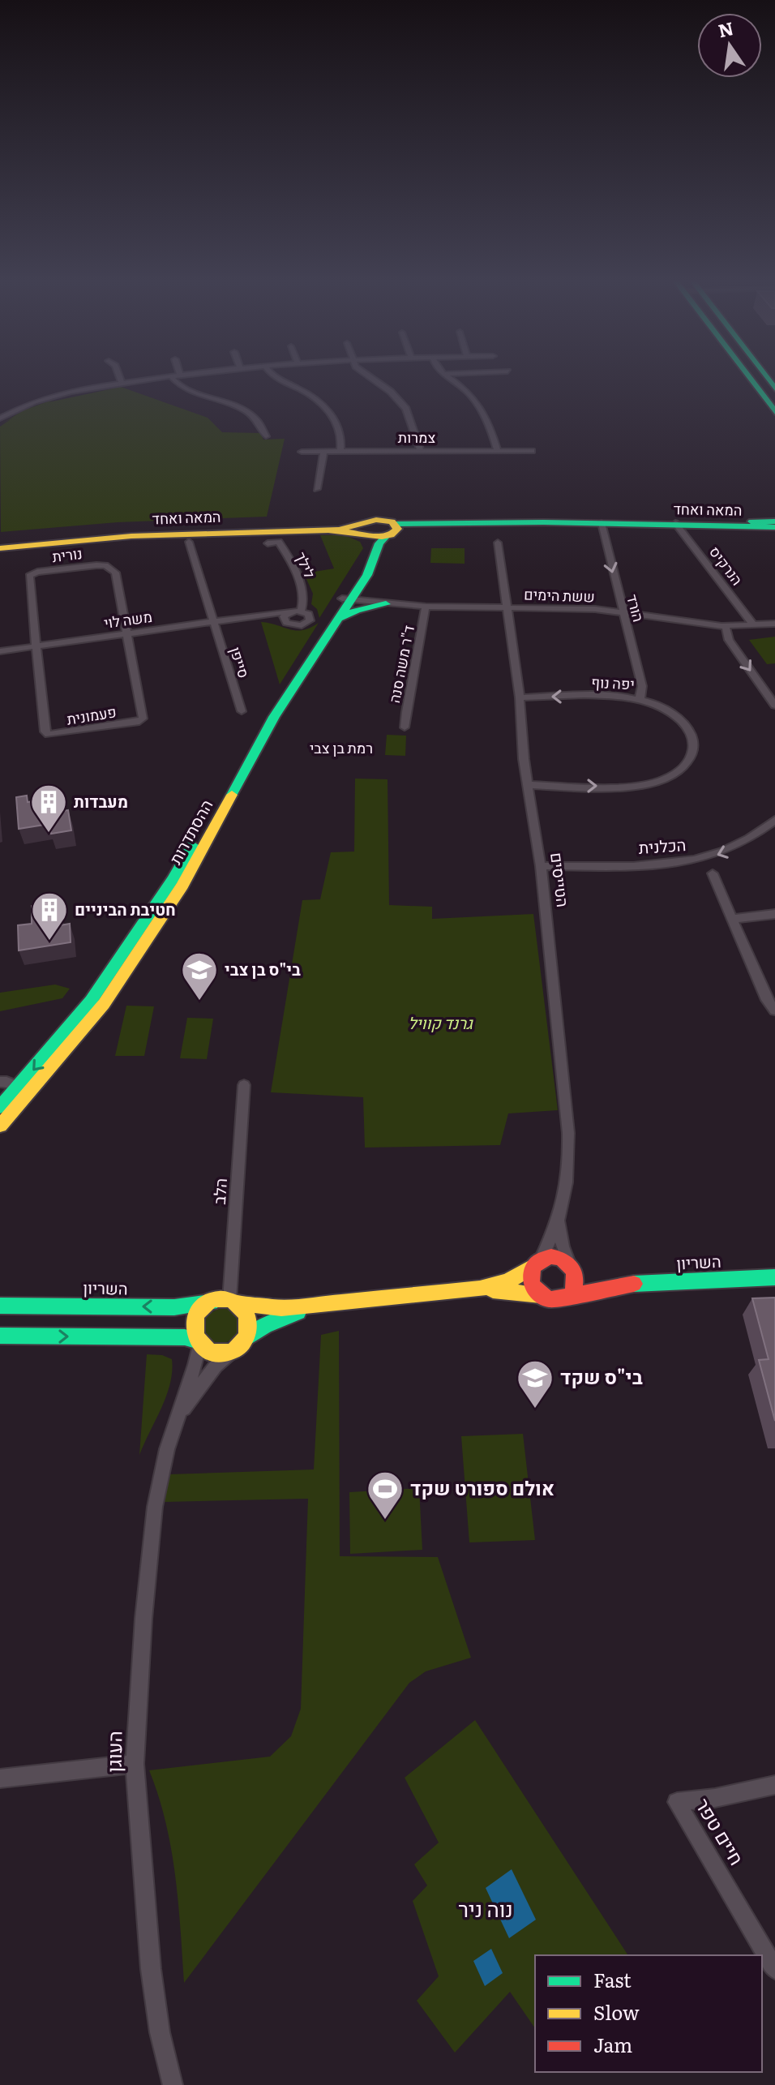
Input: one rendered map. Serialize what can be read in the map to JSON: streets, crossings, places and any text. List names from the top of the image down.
{
  "streets": {
    "street": [
      "צמרות",
      "המאה ואחד",
      "נורית",
      "לילך",
      "הנרקיס",
      "ששת הימים",
      "הורד",
      "משה לוי",
      "סייפן",
      "ד\"ר משה סנה",
      "יפה נוף",
      "פעמונית",
      "ההסתדרות",
      "הכלנית",
      "הטייסים",
      "הלב",
      "השריון",
      "העוגן",
      "חיים טפר"
    ]
  },
  "crossings": [
    ["המאה ואחד", "הנרקיס"],
    ["המאה ואחד", "הורד"],
    ["המאה ואחד", "ההסתדרות"],
    ["נורית", "משה לוי"],
    ["נורית", "פעמונית"],
    ["לילך", "משה לוי"],
    ["הנרקיס", "ששת הימים"],
    ["ששת הימים", "הורד"],
    ["ששת הימים", "ד\"ר משה סנה"],
    ["ששת הימים", "ההסתדרות"],
    ["ששת הימים", "הטייסים"],
    ["הורד", "יפה נוף"],
    ["משה לוי", "סייפן"],
    ["משה לוי", "פעמונית"],
    ["יפה נוף", "הטייסים"],
    ["הכלנית", "הטייסים"],
    ["הטייסים", "השריון"],
    ["הלב", "השריון"],
    ["הלב", "העוגן"],
    ["השריון", "העוגן"]
  ],
  "one_way": ["הורד", "הכלנית"],
  "districts": ["רמת בן צבי", "נוה ניר"],
  "parks": ["גרנד קוויל"],
  "places": {
    "building": ["מעבדות", "חטיבת הביניים"],
    "school or university": ["בי\"ס בן צבי", "בי\"ס שקד"],
    "sports": ["אולם ספורט שקד"]
  },
  "legend": ["Fast", "Slow", "Jam"],
  "north": "top"
}
